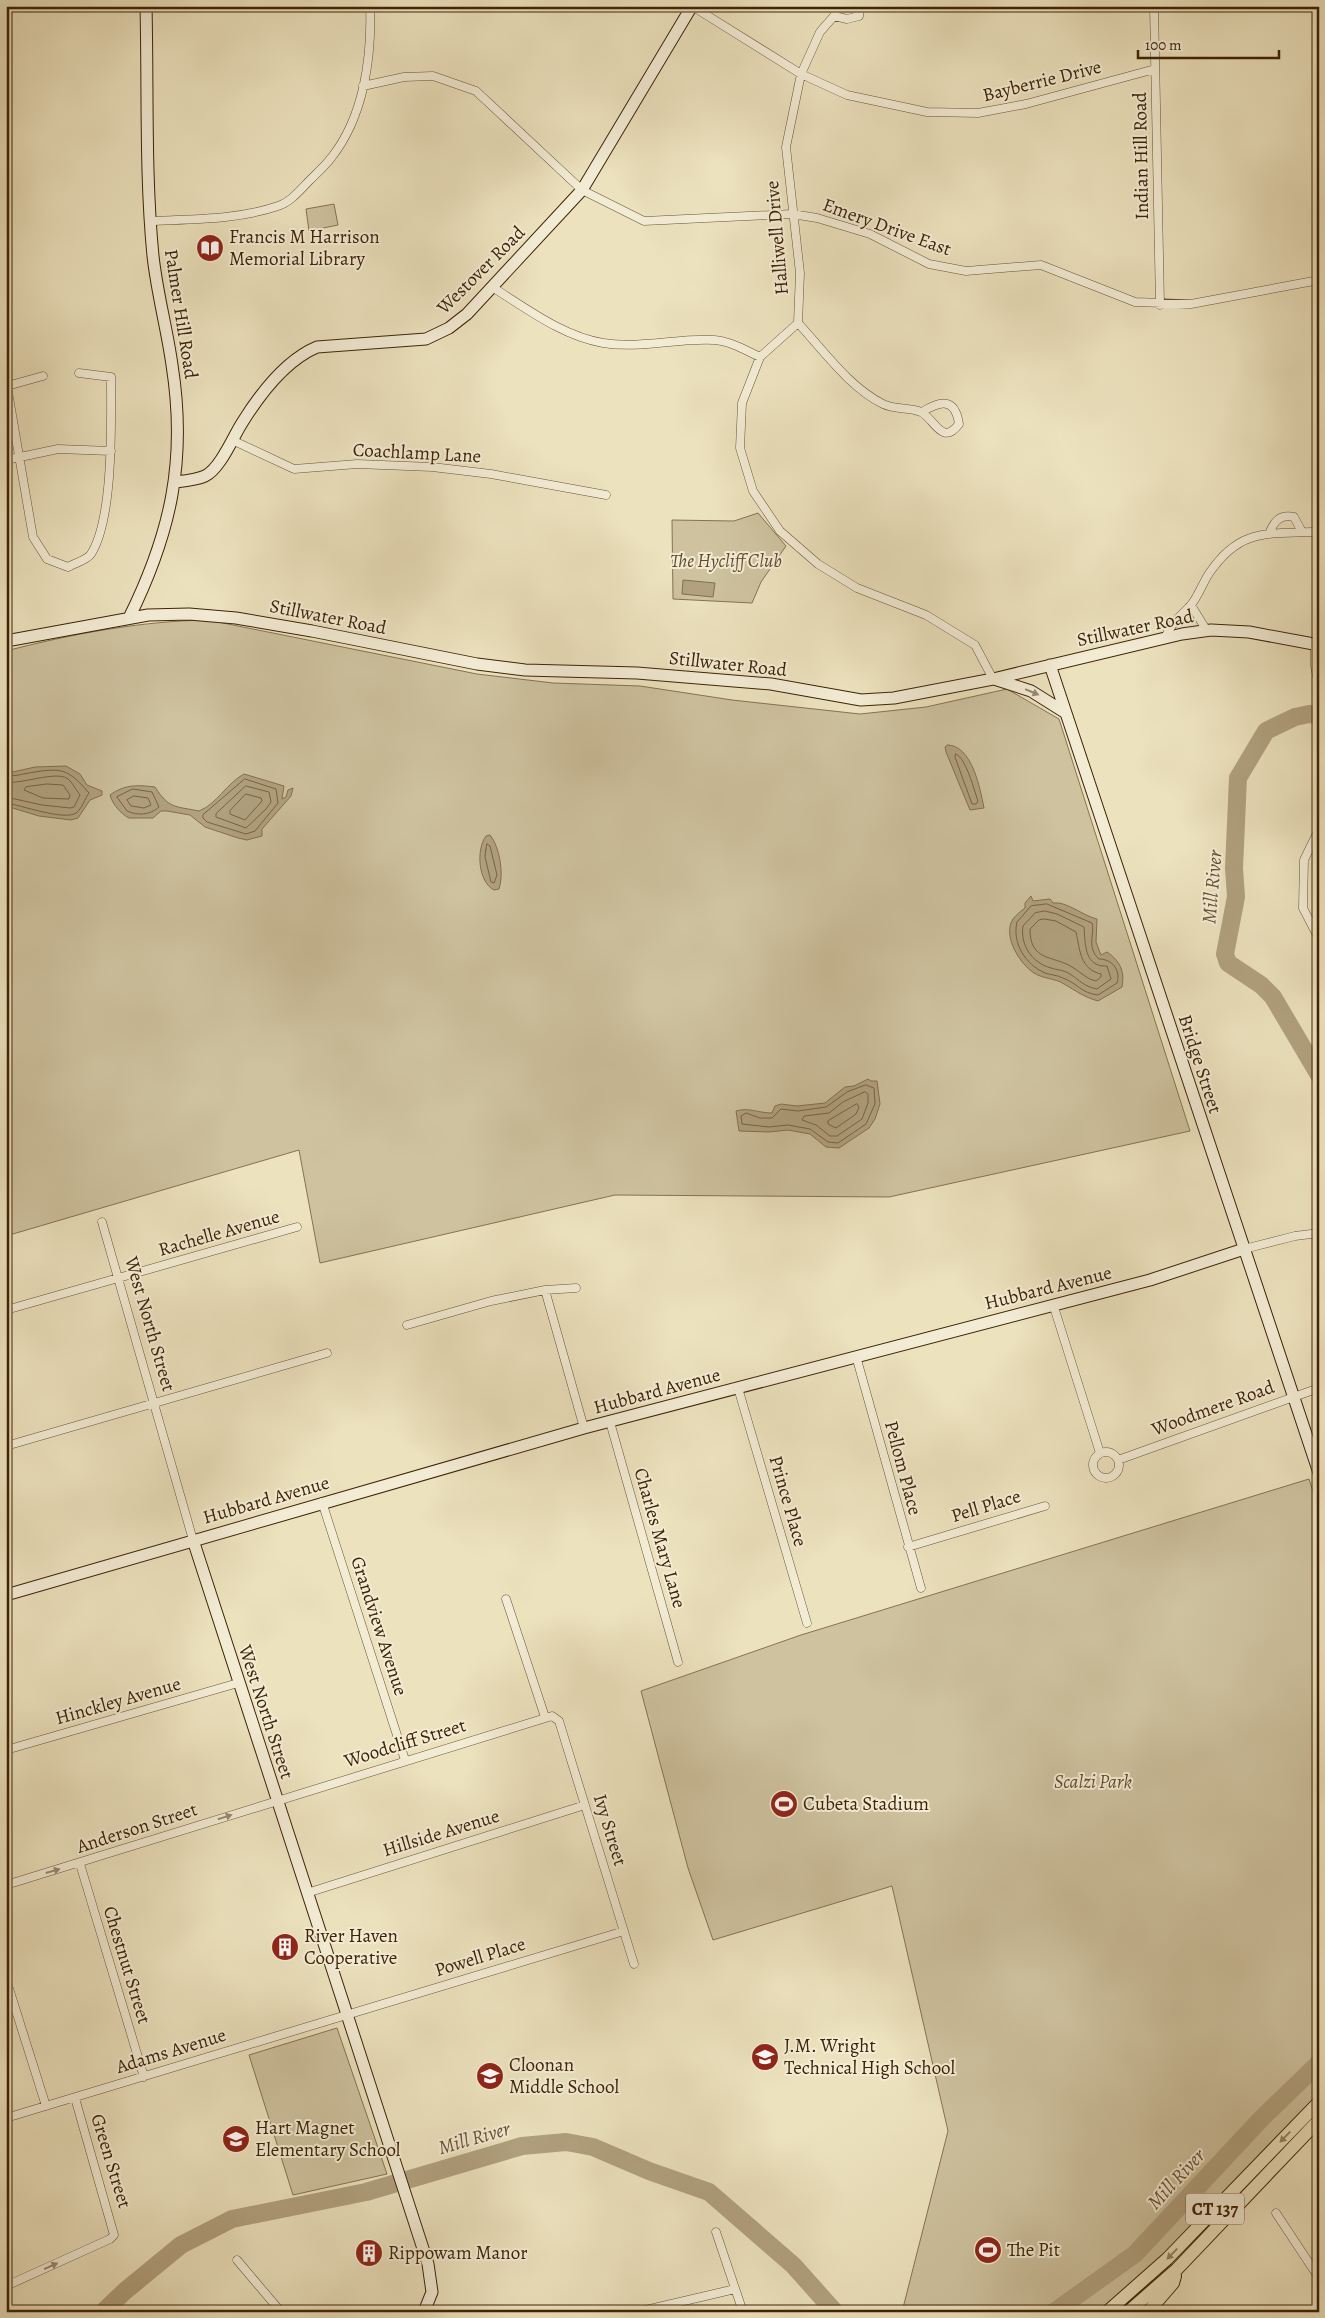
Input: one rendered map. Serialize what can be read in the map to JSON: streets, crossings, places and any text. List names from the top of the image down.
{
  "streets": {
    "main road": [
      "Westover Road",
      "Palmer Hill Road",
      "Stillwater Road",
      "Bridge Street",
      "Hubbard Avenue",
      "West North Street",
      "CT 137"
    ],
    "street": [
      "Bayberrie Drive",
      "Indian Hill Road",
      "Emery Drive East",
      "Halliwell Drive",
      "Coachlamp Lane",
      "Rachelle Avenue",
      "Woodmere Road",
      "Pellom Place",
      "Prince Place",
      "Pell Place",
      "Charles Mary Lane",
      "Grandview Avenue",
      "Hinckley Avenue",
      "Woodcliff Street",
      "Anderson Street",
      "Ivy Street",
      "Hillside Avenue",
      "Powell Place",
      "Chestnut Street",
      "Adams Avenue",
      "Green Street"
    ]
  },
  "crossings": [
    ["Bayberrie Drive", "Indian Hill Road"],
    ["Bayberrie Drive", "Halliwell Drive"],
    ["Bayberrie Drive", "Westover Road"],
    ["Indian Hill Road", "Emery Drive East"],
    ["Emery Drive East", "Halliwell Drive"],
    ["Emery Drive East", "Westover Road"],
    ["Westover Road", "Palmer Hill Road"],
    ["Westover Road", "Coachlamp Lane"],
    ["Palmer Hill Road", "Stillwater Road"],
    ["Stillwater Road", "Bridge Street"],
    ["Bridge Street", "Hubbard Avenue"],
    ["Bridge Street", "Woodmere Road"],
    ["Rachelle Avenue", "West North Street"],
    ["Hubbard Avenue", "West North Street"],
    ["Hubbard Avenue", "Pellom Place"],
    ["Hubbard Avenue", "Prince Place"],
    ["Hubbard Avenue", "Charles Mary Lane"],
    ["Hubbard Avenue", "Grandview Avenue"],
    ["West North Street", "Hinckley Avenue"],
    ["West North Street", "Woodcliff Street"],
    ["West North Street", "Anderson Street"],
    ["West North Street", "Hillside Avenue"],
    ["West North Street", "Powell Place"],
    ["West North Street", "Adams Avenue"],
    ["Pellom Place", "Pell Place"],
    ["Grandview Avenue", "Woodcliff Street"],
    ["Woodcliff Street", "Anderson Street"],
    ["Woodcliff Street", "Ivy Street"],
    ["Anderson Street", "Chestnut Street"],
    ["Ivy Street", "Hillside Avenue"],
    ["Ivy Street", "Powell Place"],
    ["Powell Place", "Adams Avenue"],
    ["Chestnut Street", "Adams Avenue"],
    ["Adams Avenue", "Green Street"]
  ],
  "one_way": ["Anderson Street"],
  "water": ["Mill River"],
  "parks": ["The Hycliff Club", "Scalzi Park"],
  "places": {
    "library": ["Francis M Harrison Memorial Library"],
    "sports": ["Cubeta Stadium", "The Pit"],
    "building": ["River Haven Cooperative", "Rippowam Manor"],
    "school or university": ["J.M. Wright Technical High School", "Cloonan Middle School", "Hart Magnet Elementary School"]
  },
  "scale_bar": "100 m"
}
